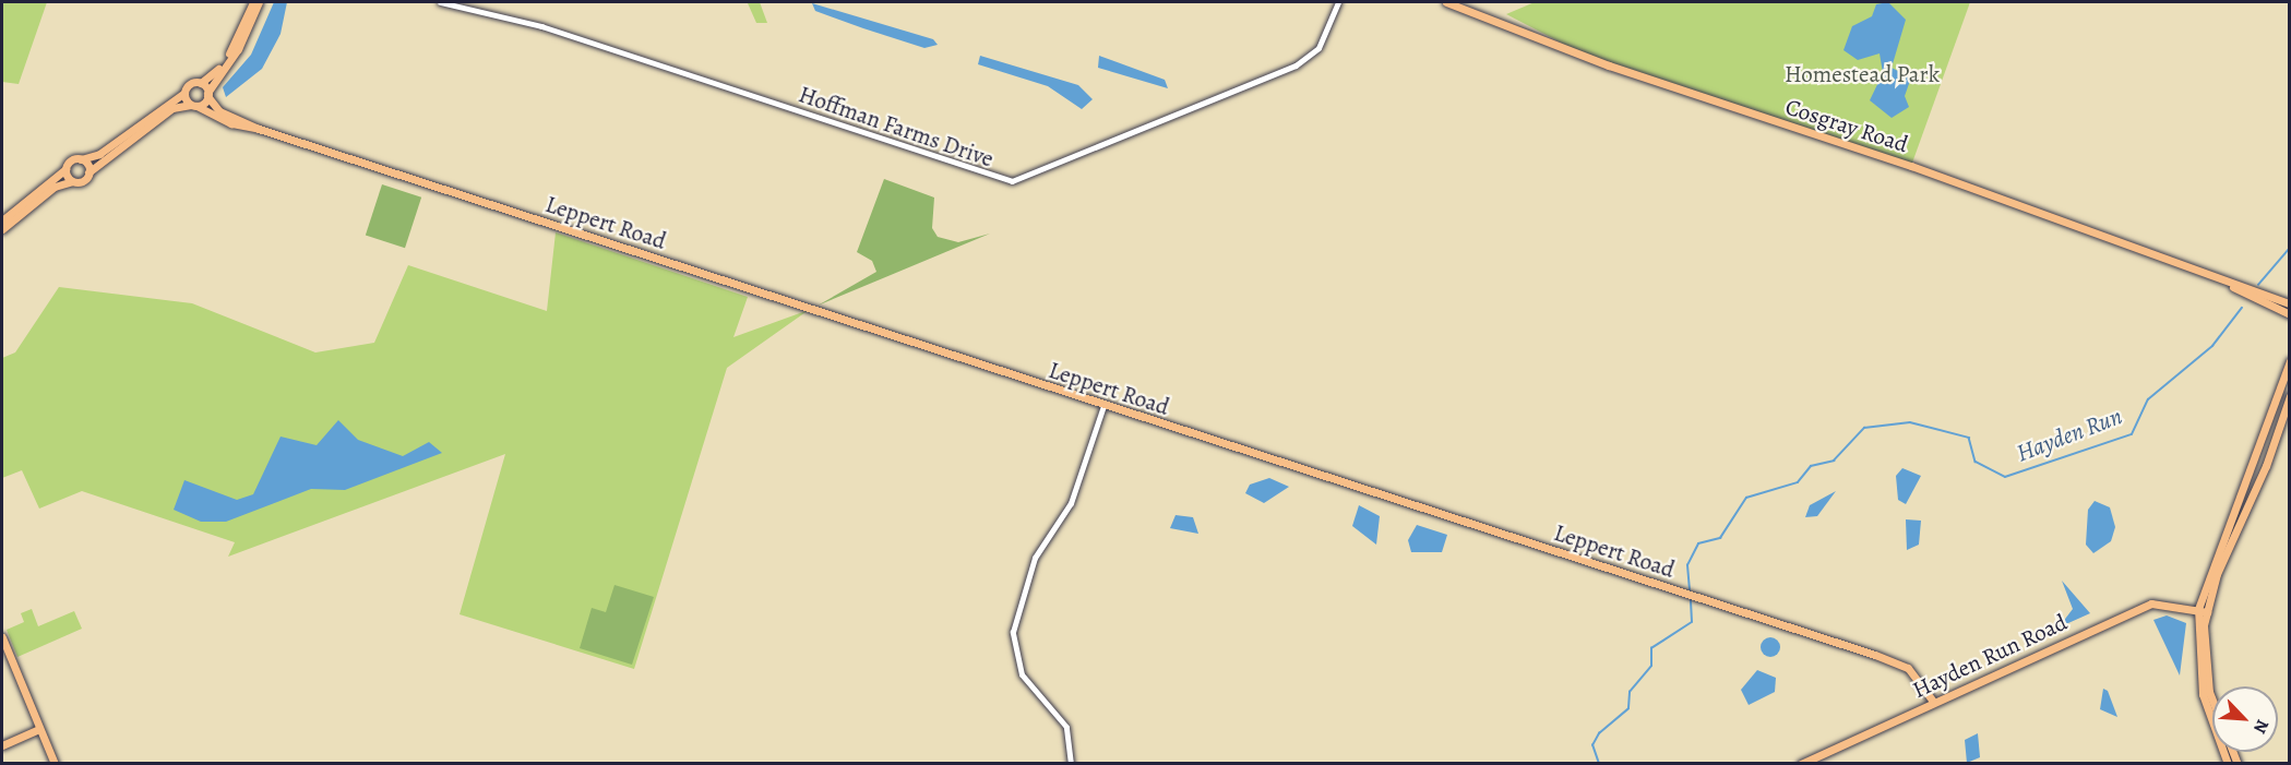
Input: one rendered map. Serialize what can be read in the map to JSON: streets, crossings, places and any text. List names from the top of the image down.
{
  "streets": {
    "main road": ["Cosgray Road", "Leppert Road", "Hayden Run Road"],
    "street": ["Hoffman Farms Drive"]
  },
  "crossings": [
    ["Leppert Road", "Hayden Run Road"]
  ],
  "water": ["Hayden Run"],
  "parks": ["Homestead Park"],
  "north": "bottom right"
}
